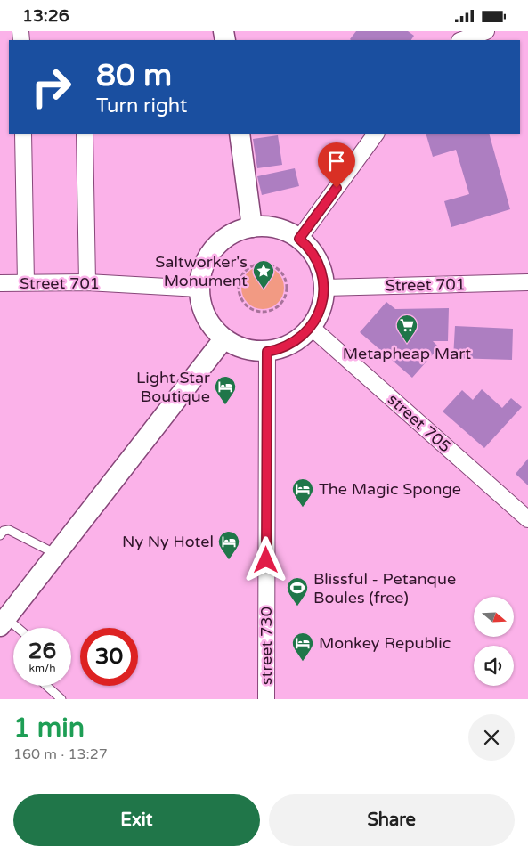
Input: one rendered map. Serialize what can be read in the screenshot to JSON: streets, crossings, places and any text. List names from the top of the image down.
{
  "streets": {
    "street": ["Street 701", "street 705", "street 730"]
  },
  "places": {
    "place": ["Saltworker's Monument"],
    "supermarket": ["Metapheap Mart"],
    "hotel": [
      "Light Star Boutique",
      "The Magic Sponge",
      "Ny Ny Hotel",
      "Monkey Republic"
    ],
    "sports": ["Blissful - Petanque Boules (free)"]
  },
  "north": "right",
  "page": {
    "status": "13:26",
    "turn": ["80 m", "Turn right"],
    "speed": "26 km/h",
    "limit": "30",
    "heading": ["1 min", "160 m · 13:27"],
    "buttons": ["Exit", "Share"]
  }
}
